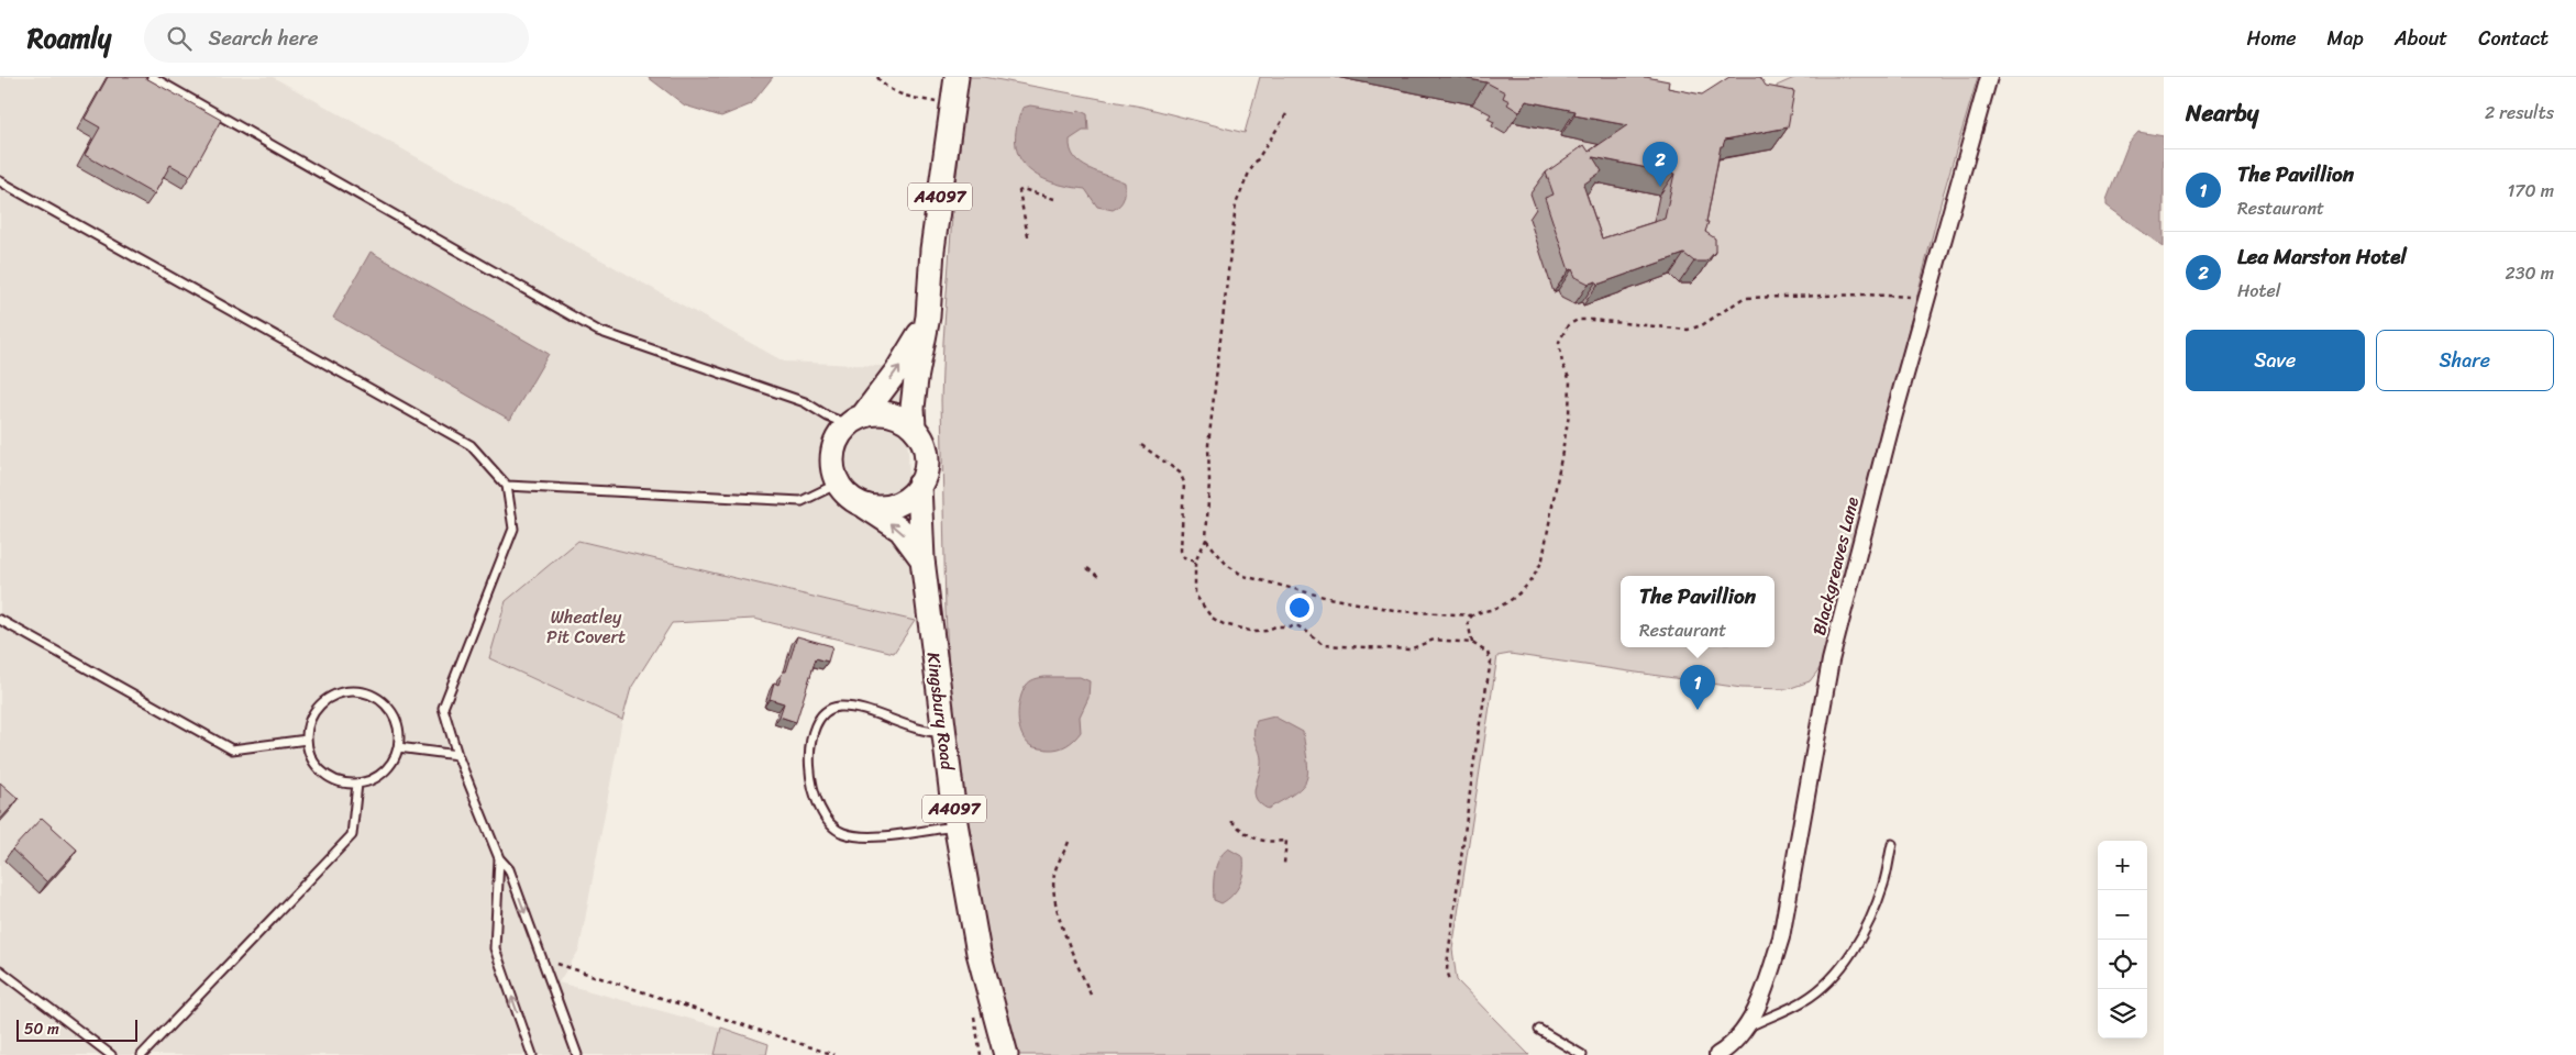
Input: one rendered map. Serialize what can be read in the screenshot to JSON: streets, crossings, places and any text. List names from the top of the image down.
{
  "streets": {
    "main road": ["A4097", "Kingsbury Road"],
    "street": ["Blackgreaves Lane"]
  },
  "parks": ["Wheatley Pit Covert"],
  "scale_bar": "50 m",
  "page": {
    "header": "Roamly",
    "search": "Search here",
    "nav": [
      "Home",
      "Map",
      "About",
      "Contact"
    ],
    "heading": ["Nearby", "2 results"],
    "pins": ["2", "1"],
    "list": [
      {
        "mark": "1",
        "name": "The Pavillion",
        "note": "Restaurant",
        "value": "170 m"
      },
      {
        "mark": "2",
        "name": "Lea Marston Hotel",
        "note": "Hotel",
        "value": "230 m"
      }
    ],
    "buttons": ["Save", "Share"],
    "popup": ["The Pavillion", "Restaurant"],
    "map_buttons": ["+", "−"],
    "scale": "50 m"
  }
}
